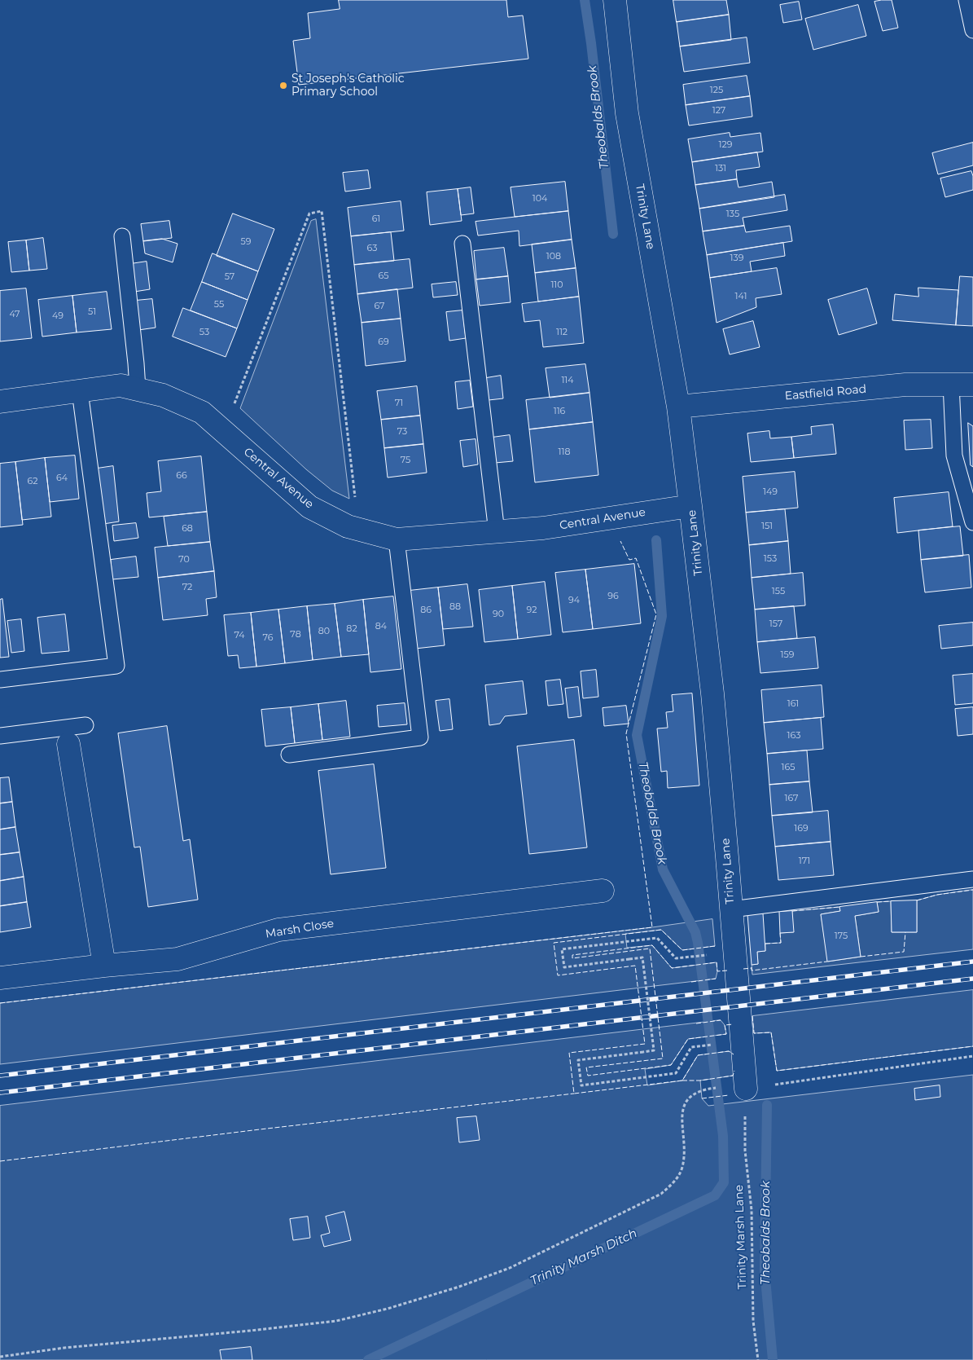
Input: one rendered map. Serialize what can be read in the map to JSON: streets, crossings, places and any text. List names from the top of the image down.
{
  "streets": {
    "street": [
      "Trinity Lane",
      "Eastfield Road",
      "Central Avenue",
      "Marsh Close"
    ],
    "path": ["Trinity Marsh Lane"]
  },
  "crossings": [
    ["Trinity Lane", "Eastfield Road"],
    ["Trinity Lane", "Central Avenue"],
    ["Trinity Lane", "Trinity Marsh Lane"]
  ],
  "water": ["Theobalds Brook", "Trinity Marsh Ditch"],
  "places": ["St Joseph's Catholic Primary School"],
  "house_numbers": [
    "125",
    "127",
    "129",
    "131",
    "104",
    "135",
    "61",
    "59",
    "63",
    "108",
    "139",
    "65",
    "57",
    "110",
    "141",
    "55",
    "67",
    "51",
    "47",
    "49",
    "53",
    "112",
    "69",
    "114",
    "71",
    "116",
    "73",
    "118",
    "75",
    "66",
    "64",
    "62",
    "149",
    "151",
    "68",
    "153",
    "70",
    "72",
    "155",
    "96",
    "94",
    "88",
    "86",
    "92",
    "90",
    "157",
    "84",
    "82",
    "80",
    "78",
    "74",
    "76",
    "159",
    "161",
    "163",
    "165",
    "167",
    "169",
    "171",
    "175"
  ]
}
